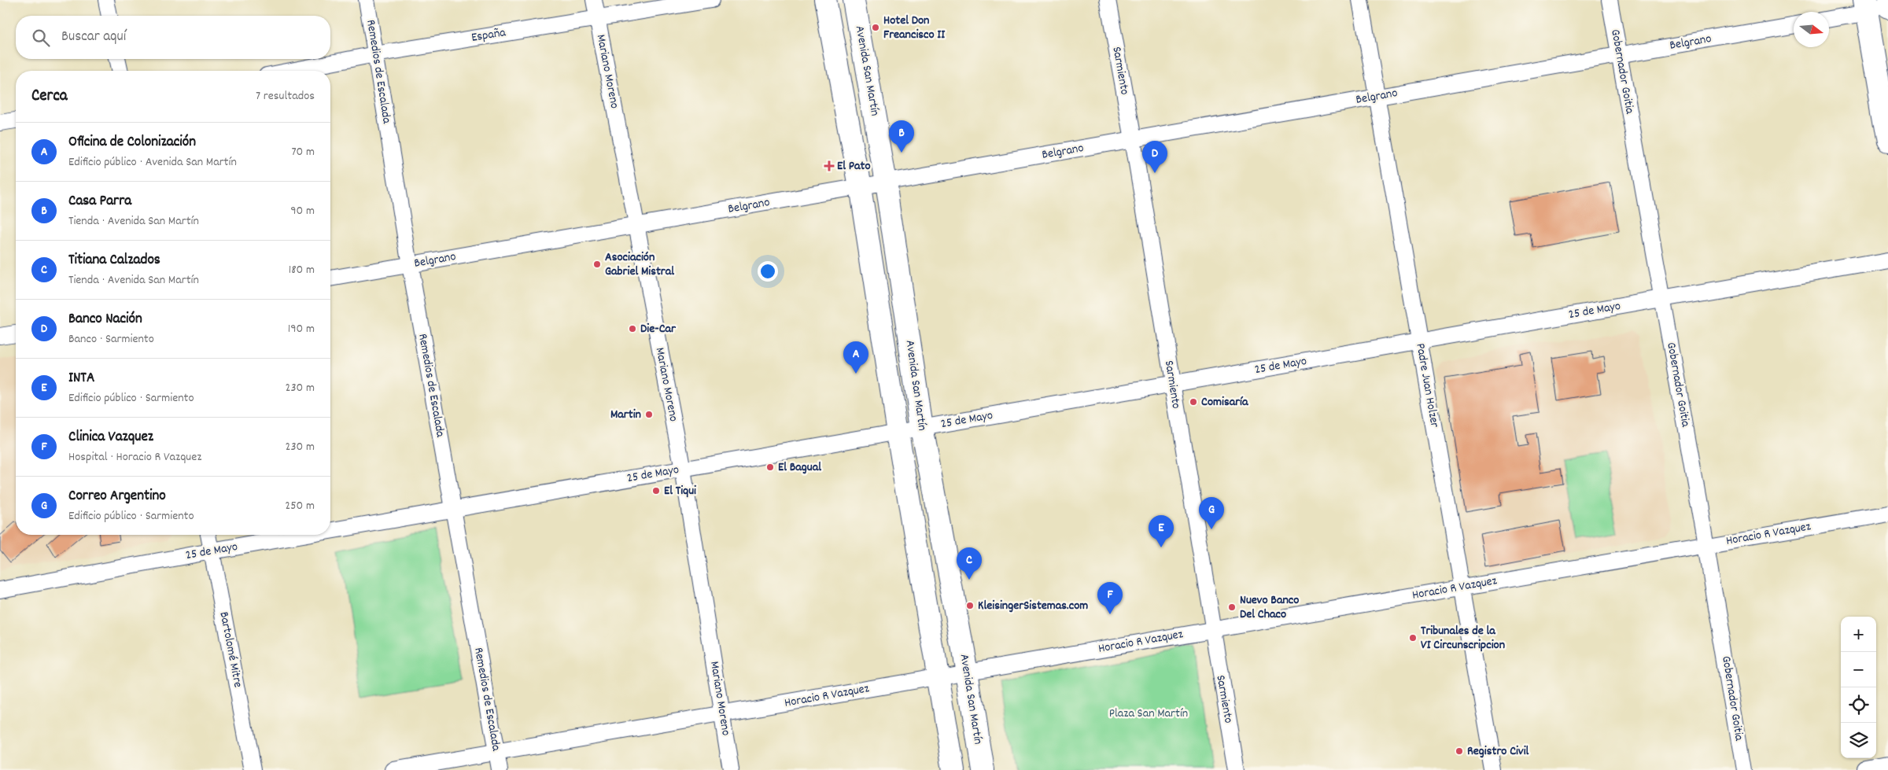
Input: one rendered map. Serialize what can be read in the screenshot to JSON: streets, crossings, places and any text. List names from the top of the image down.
{
  "streets": {
    "main road": ["Avenida San Martín"],
    "street": [
      "España",
      "Belgrano",
      "Sarmiento",
      "Remedios de Escalada",
      "Mariano Moreno",
      "Gobernador Goitia",
      "25 de Mayo",
      "Padre Juan Holzer",
      "Horacio R Vazquez",
      "Bartolomé Mitre"
    ]
  },
  "crossings": [
    ["España", "Remedios de Escalada"],
    ["España", "Mariano Moreno"],
    ["Belgrano", "Avenida San Martín"],
    ["Belgrano", "Sarmiento"],
    ["Belgrano", "Remedios de Escalada"],
    ["Belgrano", "Mariano Moreno"],
    ["Belgrano", "Gobernador Goitia"],
    ["Belgrano", "Padre Juan Holzer"],
    ["Avenida San Martín", "25 de Mayo"],
    ["Avenida San Martín", "Horacio R Vazquez"],
    ["Sarmiento", "25 de Mayo"],
    ["Sarmiento", "Horacio R Vazquez"],
    ["Remedios de Escalada", "25 de Mayo"],
    ["Remedios de Escalada", "Horacio R Vazquez"],
    ["Mariano Moreno", "25 de Mayo"],
    ["Mariano Moreno", "Horacio R Vazquez"],
    ["Gobernador Goitia", "25 de Mayo"],
    ["Gobernador Goitia", "Horacio R Vazquez"],
    ["25 de Mayo", "Padre Juan Holzer"],
    ["25 de Mayo", "Bartolomé Mitre"],
    ["Padre Juan Holzer", "Horacio R Vazquez"]
  ],
  "parks": ["Plaza San Martín"],
  "places": {
    "other": [
      "Hotel Don Freancisco II",
      "Asociación Gabriel Mistral",
      "Die-Car",
      "Comisaría",
      "Martin",
      "El Bagual",
      "El Tiqui",
      "KleisingerSistemas.com",
      "Nuevo Banco Del Chaco",
      "Tribunales de la VI Circunscripcion",
      "Registro Civil"
    ],
    "health": ["El Pato"]
  },
  "north": "right",
  "page": {
    "search": "Buscar aquí",
    "heading": ["Cerca", "7 resultados"],
    "pins": [
      "B",
      "D",
      "A",
      "G",
      "E",
      "C",
      "F"
    ],
    "list": [
      {
        "mark": "A",
        "name": "Oficina de Colonización",
        "note": "Edificio público · Avenida San Martín",
        "value": "70 m"
      },
      {
        "mark": "B",
        "name": "Casa Parra",
        "note": "Tienda · Avenida San Martín",
        "value": "90 m"
      },
      {
        "mark": "C",
        "name": "Titiana Calzados",
        "note": "Tienda · Avenida San Martín",
        "value": "180 m"
      },
      {
        "mark": "D",
        "name": "Banco Nación",
        "note": "Banco · Sarmiento",
        "value": "190 m"
      },
      {
        "mark": "E",
        "name": "INTA",
        "note": "Edificio público · Sarmiento",
        "value": "230 m"
      },
      {
        "mark": "F",
        "name": "Clinica Vazquez",
        "note": "Hospital · Horacio R Vazquez",
        "value": "230 m"
      },
      {
        "mark": "G",
        "name": "Correo Argentino",
        "note": "Edificio público · Sarmiento",
        "value": "250 m"
      }
    ],
    "map_buttons": ["+", "−"]
  }
}
